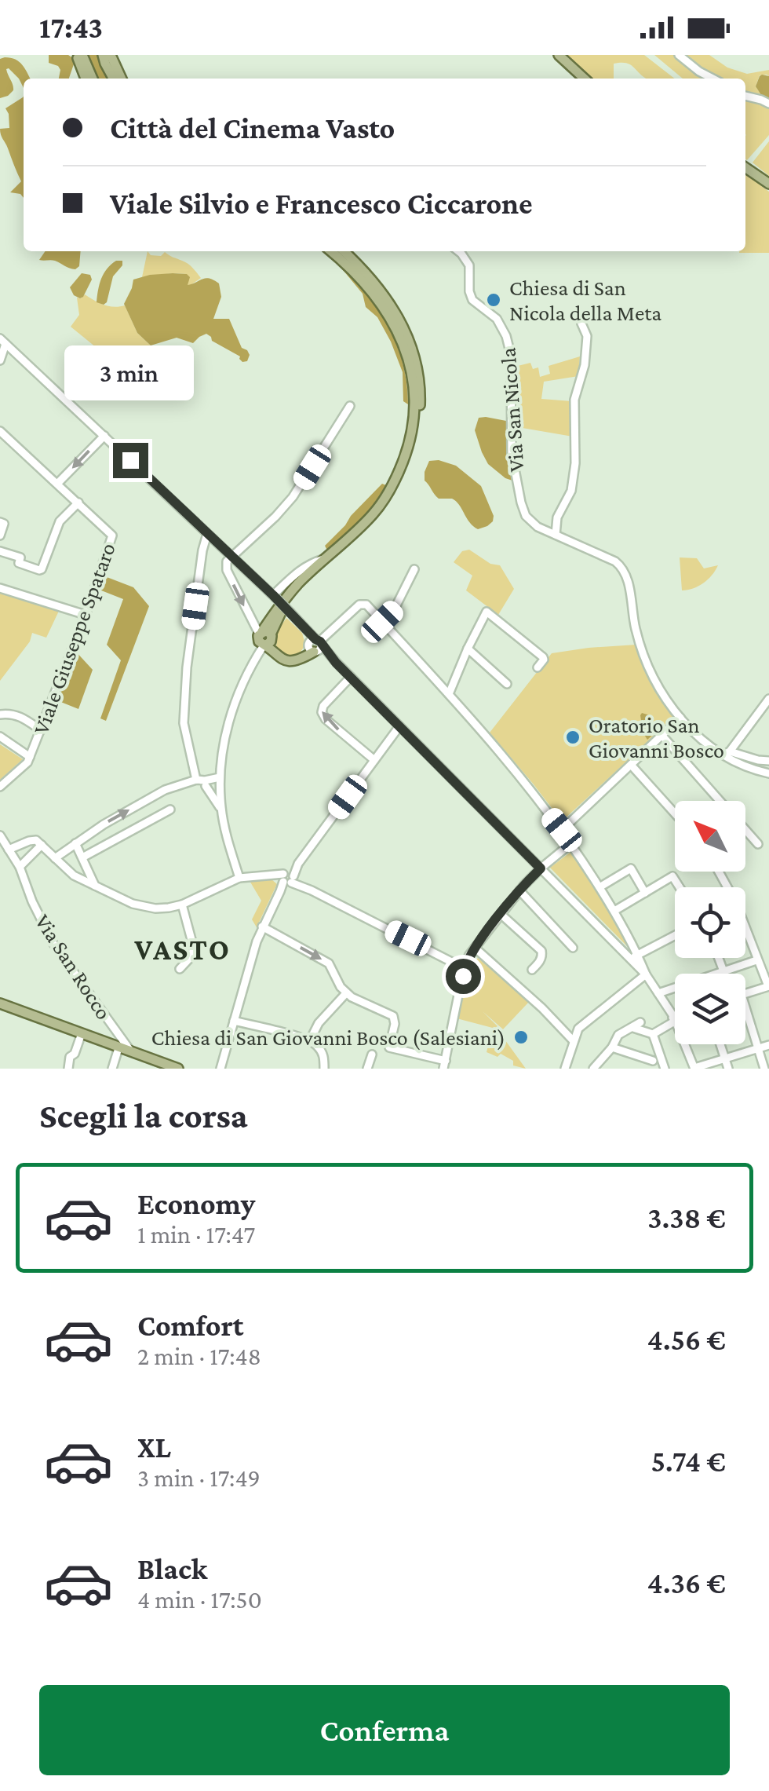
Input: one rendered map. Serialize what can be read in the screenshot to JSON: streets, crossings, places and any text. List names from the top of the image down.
{
  "streets": {
    "street": ["Via San Nicola", "Viale Giuseppe Spataro", "Via San Rocco"]
  },
  "districts": ["VASTO"],
  "places": ["Chiesa di San Nicola della Meta", "Oratorio San Giovanni Bosco", "Chiesa di San Giovanni Bosco (Salesiani)"],
  "north": "top left",
  "page": {
    "status": "17:43",
    "banner": ["Città del Cinema Vasto", "Viale Silvio e Francesco Ciccarone"],
    "bubble": "3 min",
    "heading": "Scegli la corsa",
    "list": [
      {
        "name": "Economy",
        "note": "1 min · 17:47",
        "value": "3.38 €"
      },
      {
        "name": "Comfort",
        "note": "2 min · 17:48",
        "value": "4.56 €"
      },
      {
        "name": "XL",
        "note": "3 min · 17:49",
        "value": "5.74 €"
      },
      {
        "name": "Black",
        "note": "4 min · 17:50",
        "value": "4.36 €"
      }
    ],
    "buttons": "Conferma"
  }
}
